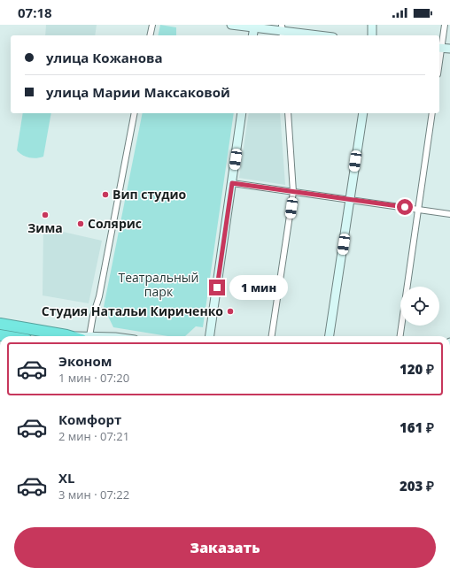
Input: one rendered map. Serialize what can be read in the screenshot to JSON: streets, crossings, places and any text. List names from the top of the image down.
{
  "parks": ["Театральный парк"],
  "places": [
    "Вип студио",
    "Зима",
    "Солярис",
    "Студия Натальи Кириченко"
  ],
  "page": {
    "status": "07:18",
    "banner": ["улица Кожанова", "улица Марии Максаковой"],
    "bubble": "1 мин",
    "list": [
      {
        "name": "Эконом",
        "note": "1 мин · 07:20",
        "value": "120 ₽"
      },
      {
        "name": "Комфорт",
        "note": "2 мин · 07:21",
        "value": "161 ₽"
      },
      {
        "name": "XL",
        "note": "3 мин · 07:22",
        "value": "203 ₽"
      }
    ],
    "buttons": "Заказать"
  }
}
